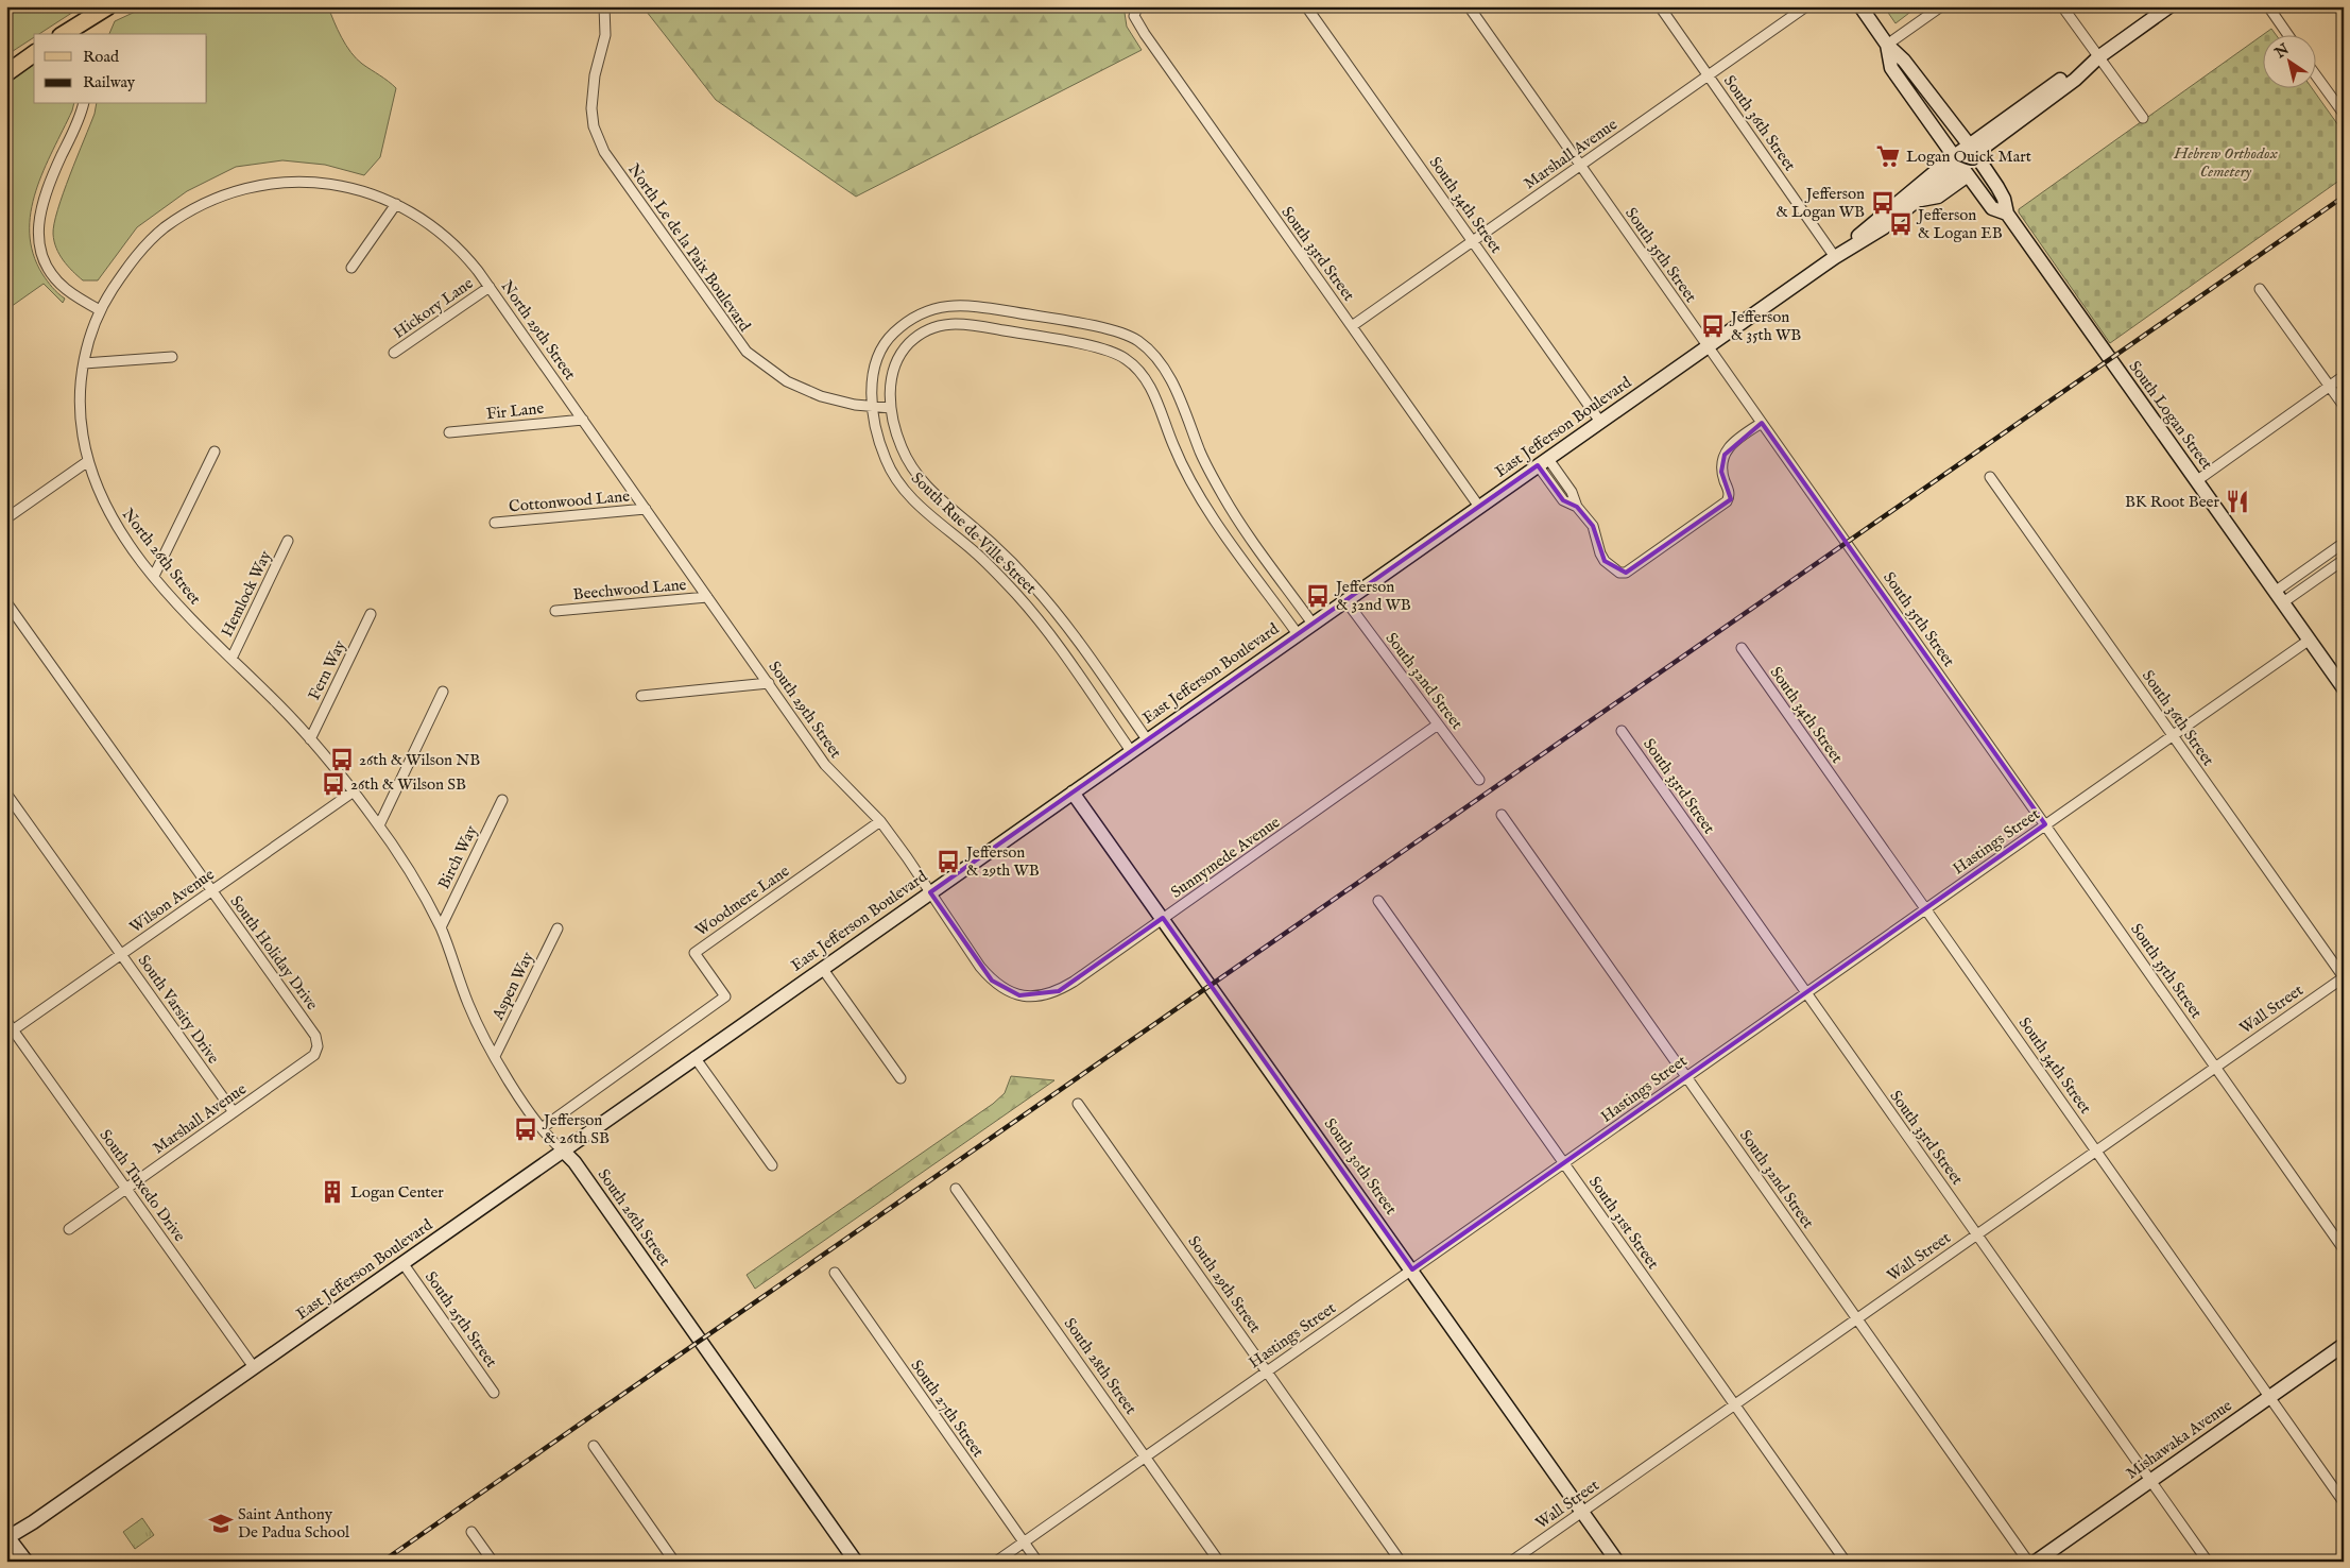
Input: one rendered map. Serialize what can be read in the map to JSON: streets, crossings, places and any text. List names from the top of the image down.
{
  "streets": {
    "street": [
      "South 36th Street",
      "Marshall Avenue",
      "South 34th Street",
      "North Le de la Paix Boulevard",
      "South 33rd Street",
      "South 35th Street",
      "Hickory Lane",
      "North 29th Street",
      "Fir Lane",
      "South Logan Street",
      "East Jefferson Boulevard",
      "Cottonwood Lane",
      "South Rue de Ville Street",
      "North 26th Street",
      "Beechwood Lane",
      "Hemlock Way",
      "Fern Way",
      "South 32nd Street",
      "South 29th Street",
      "Hastings Street",
      "Birch Way",
      "Sunnymede Avenue",
      "Wilson Avenue",
      "Woodmere Lane",
      "South Holiday Drive",
      "Aspen Way",
      "South Varsity Drive",
      "Wall Street",
      "South 30th Street",
      "South Tuxedo Drive",
      "South 26th Street",
      "South 31st Street",
      "South 25th Street",
      "South 28th Street",
      "South 27th Street",
      "Mishawaka Avenue"
    ]
  },
  "crossings": [
    ["South 36th Street", "Marshall Avenue"],
    ["South 36th Street", "East Jefferson Boulevard"],
    ["South 36th Street", "Hastings Street"],
    ["South 36th Street", "Wall Street"],
    ["Marshall Avenue", "South 34th Street"],
    ["Marshall Avenue", "South 33rd Street"],
    ["Marshall Avenue", "South 35th Street"],
    ["Marshall Avenue", "South Holiday Drive"],
    ["Marshall Avenue", "South Varsity Drive"],
    ["Marshall Avenue", "South Tuxedo Drive"],
    ["South 34th Street", "East Jefferson Boulevard"],
    ["South 34th Street", "Hastings Street"],
    ["South 34th Street", "Wall Street"],
    ["South 34th Street", "Mishawaka Avenue"],
    ["North Le de la Paix Boulevard", "South Rue de Ville Street"],
    ["South 33rd Street", "East Jefferson Boulevard"],
    ["South 33rd Street", "Hastings Street"],
    ["South 33rd Street", "Wall Street"],
    ["South 33rd Street", "Mishawaka Avenue"],
    ["South 35th Street", "East Jefferson Boulevard"],
    ["South 35th Street", "Hastings Street"],
    ["South 35th Street", "Wall Street"],
    ["Hickory Lane", "North 29th Street"],
    ["North 29th Street", "Fir Lane"],
    ["North 29th Street", "North 26th Street"],
    ["North 29th Street", "South 29th Street"],
    ["Fir Lane", "South 29th Street"],
    ["South Logan Street", "East Jefferson Boulevard"],
    ["South Logan Street", "Hastings Street"],
    ["East Jefferson Boulevard", "South Rue de Ville Street"],
    ["East Jefferson Boulevard", "South 32nd Street"],
    ["East Jefferson Boulevard", "South 29th Street"],
    ["East Jefferson Boulevard", "South 30th Street"],
    ["East Jefferson Boulevard", "South Tuxedo Drive"],
    ["East Jefferson Boulevard", "South 26th Street"],
    ["East Jefferson Boulevard", "South 25th Street"],
    ["Cottonwood Lane", "South 29th Street"],
    ["North 26th Street", "Hemlock Way"],
    ["North 26th Street", "South 26th Street"],
    ["Beechwood Lane", "South 29th Street"],
    ["Hemlock Way", "South 26th Street"],
    ["Fern Way", "South 26th Street"],
    ["South 32nd Street", "Hastings Street"],
    ["South 32nd Street", "Sunnymede Avenue"],
    ["South 32nd Street", "Wall Street"],
    ["South 29th Street", "Hastings Street"],
    ["South 29th Street", "Sunnymede Avenue"],
    ["South 29th Street", "Woodmere Lane"],
    ["Hastings Street", "South 30th Street"],
    ["Hastings Street", "South 31st Street"],
    ["Hastings Street", "South 28th Street"],
    ["Hastings Street", "South 27th Street"],
    ["Birch Way", "South 26th Street"],
    ["Sunnymede Avenue", "South 30th Street"],
    ["Wilson Avenue", "South Holiday Drive"],
    ["Wilson Avenue", "South Varsity Drive"],
    ["Wilson Avenue", "South Tuxedo Drive"],
    ["Wilson Avenue", "South 26th Street"],
    ["Woodmere Lane", "South 26th Street"],
    ["Aspen Way", "South 26th Street"],
    ["Wall Street", "South 30th Street"],
    ["Wall Street", "South 31st Street"]
  ],
  "parks": ["Hebrew Orthodox Cemetery"],
  "places": {
    "supermarket": ["Logan Quick Mart"],
    "bus stop": [
      "Jefferson & Logan WB",
      "Jefferson & Logan EB",
      "Jefferson & 35th WB",
      "Jefferson & 32nd WB",
      "26th & Wilson NB",
      "26th & Wilson SB",
      "Jefferson & 29th WB",
      "Jefferson & 26th SB"
    ],
    "restaurant": ["BK Root Beer"],
    "building": ["Logan Center"],
    "school or university": ["Saint Anthony De Padua School"]
  },
  "legend": ["Road", "Railway"],
  "north": "top left"
}
